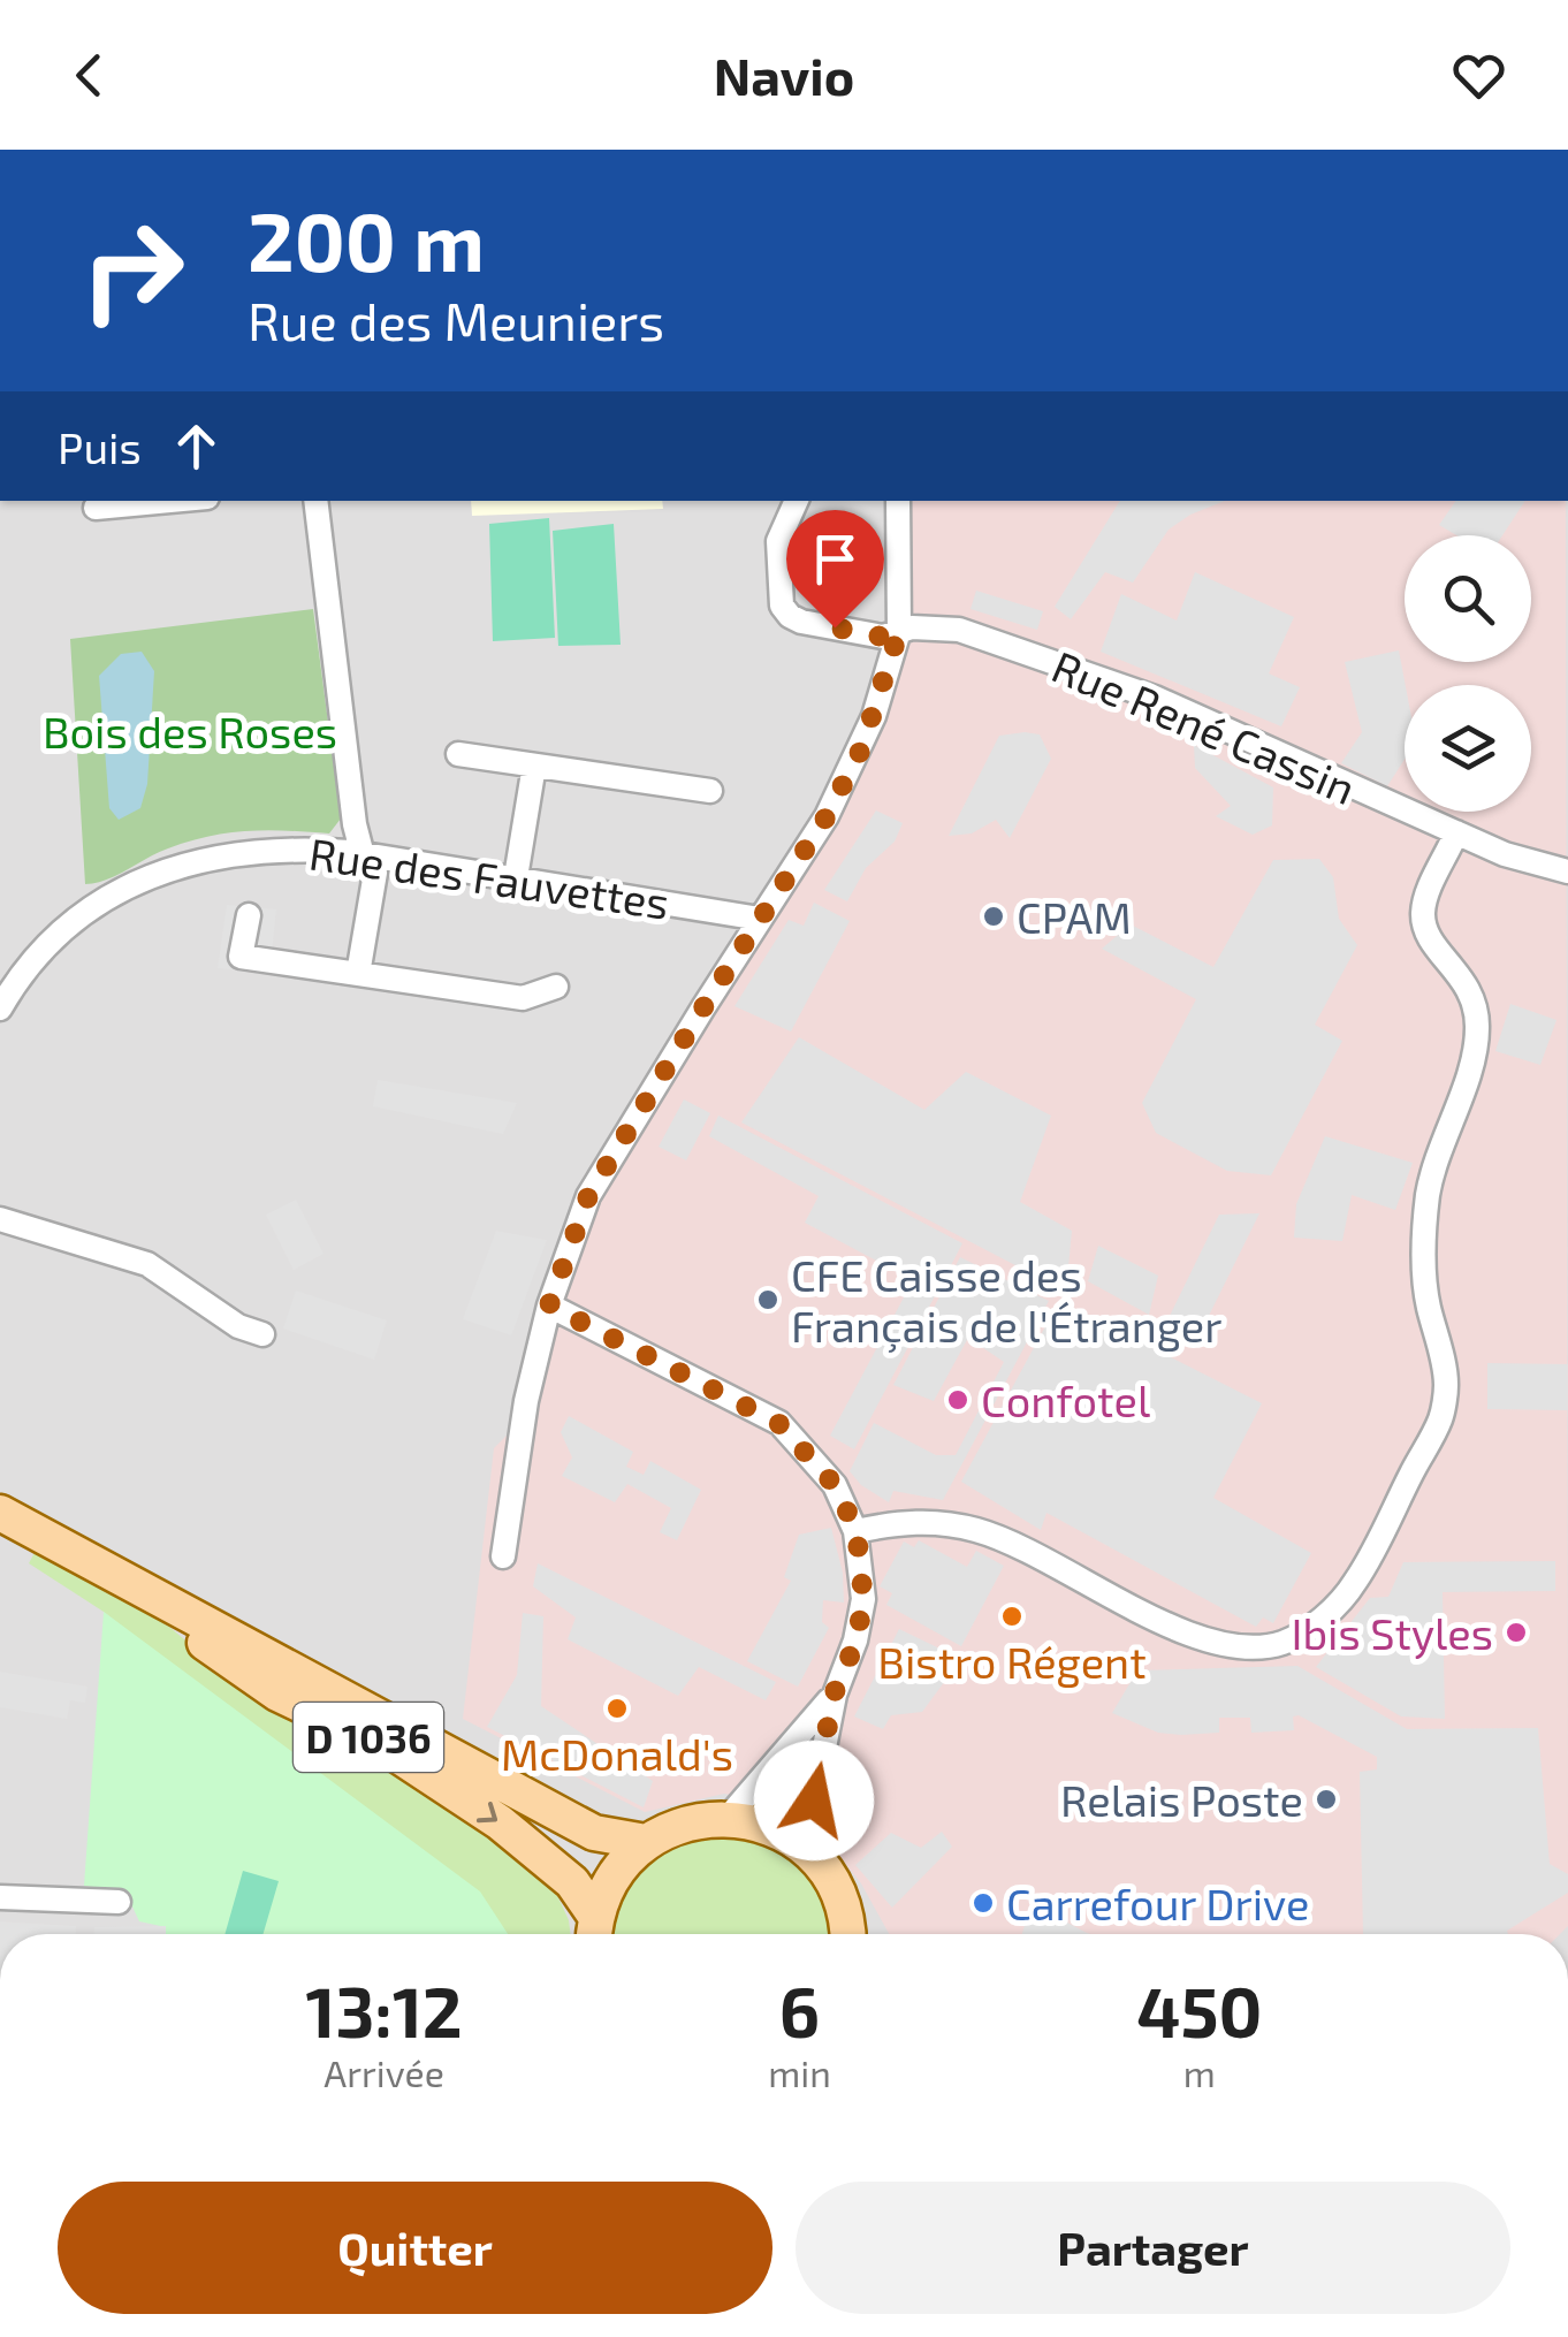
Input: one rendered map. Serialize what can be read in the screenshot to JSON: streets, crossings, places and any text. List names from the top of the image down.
{
  "streets": {
    "main road": ["D 1036"],
    "street": ["Rue René Cassin", "Rue des Fauvettes"]
  },
  "parks": ["Bois des Roses"],
  "places": [
    "CPAM",
    "CFE Caisse des Français de l'Étranger",
    "Confotel",
    "Bistro Régent",
    "Ibis Styles",
    "McDonald's",
    "Relais Poste",
    "Carrefour Drive"
  ],
  "page": {
    "header": "Navio",
    "turn": ["200 m", "Rue des Meuniers"],
    "then": "Puis",
    "eta": [
      "13:12",
      "Arrivée",
      "6",
      "min",
      "450",
      "m"
    ],
    "buttons": ["Quitter", "Partager"]
  }
}
